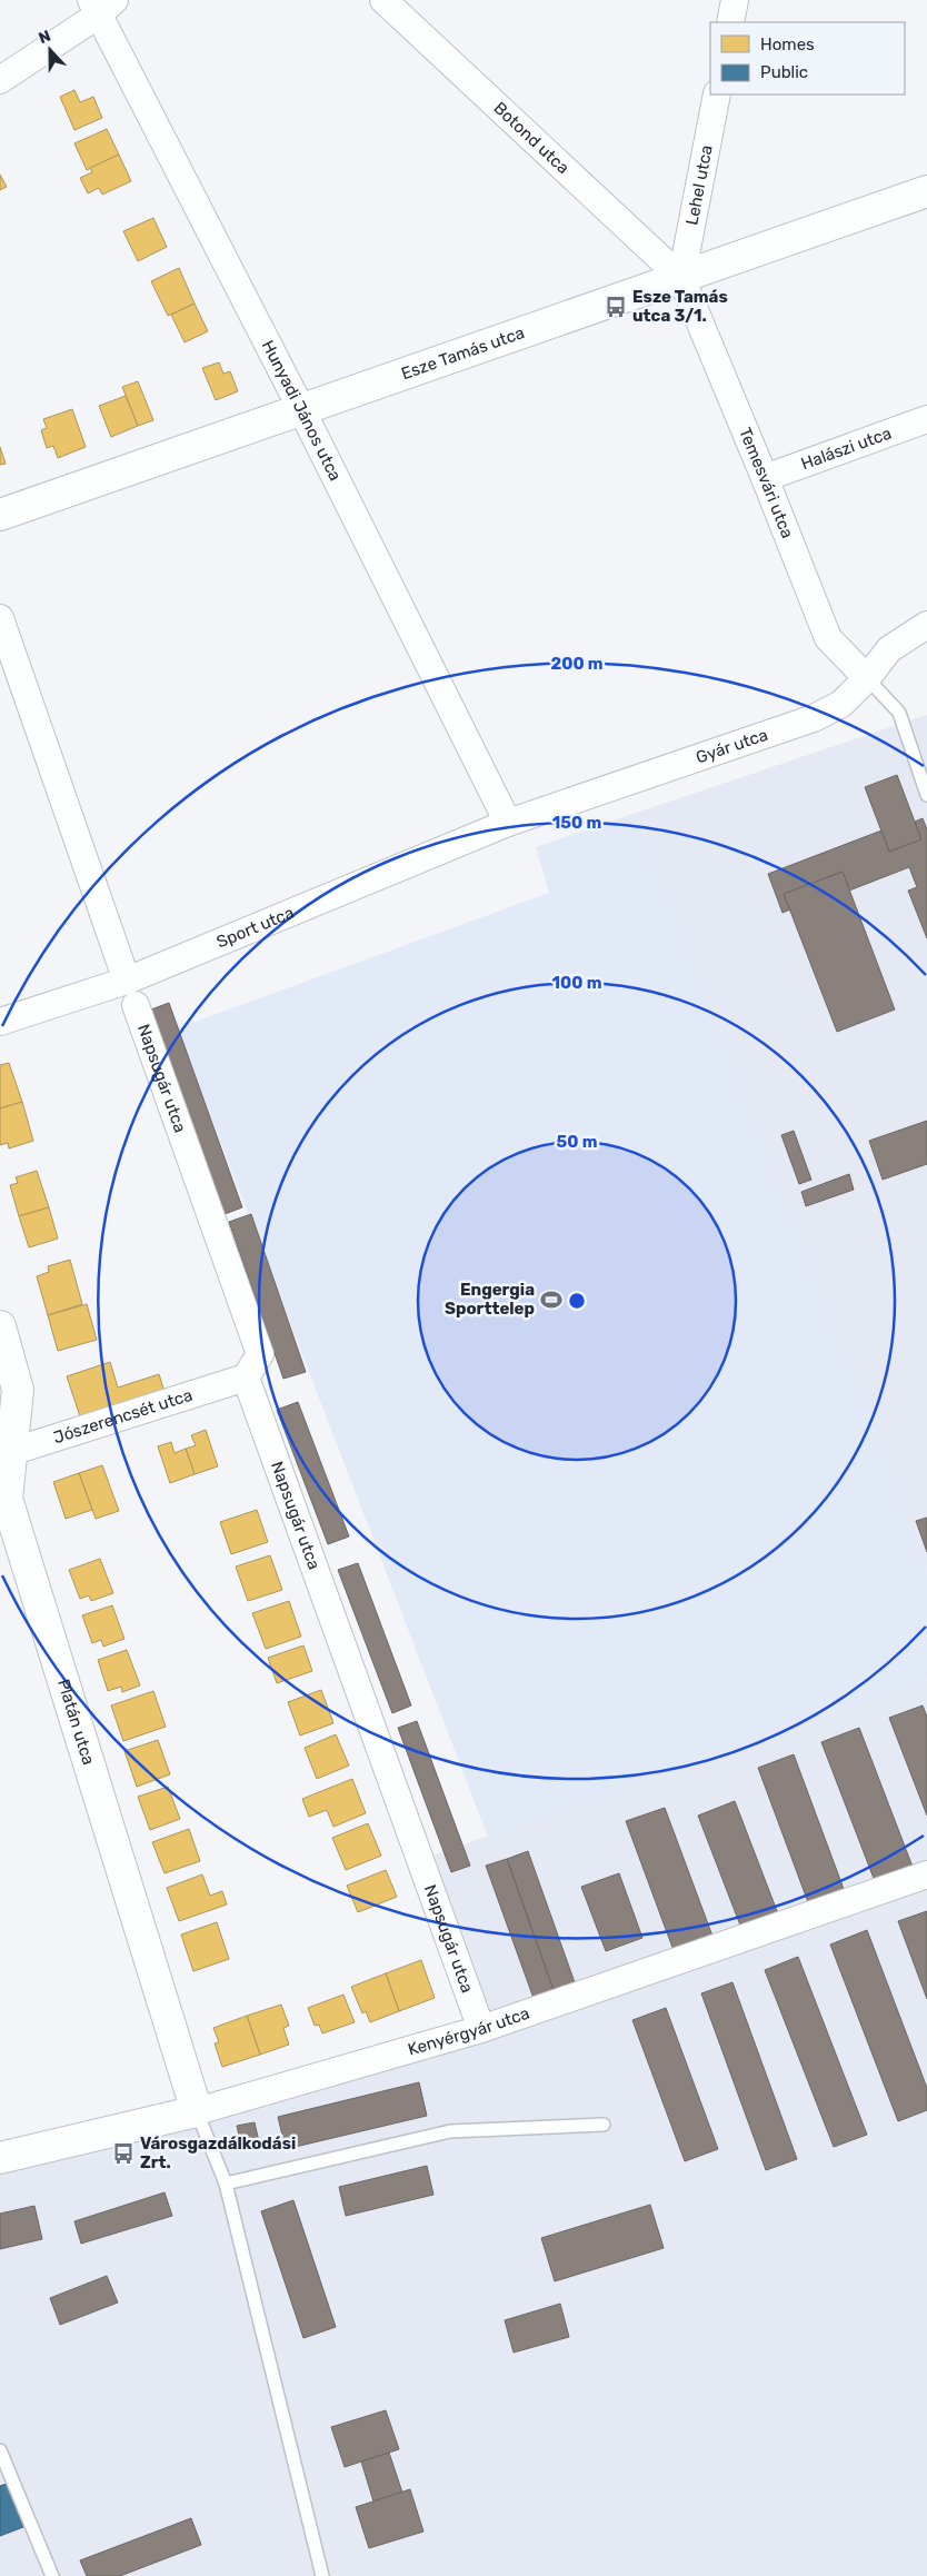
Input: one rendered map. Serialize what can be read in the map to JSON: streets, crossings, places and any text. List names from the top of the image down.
{
  "streets": {
    "street": [
      "Botond utca",
      "Lehel utca",
      "Esze Tamás utca",
      "Hunyadi János utca",
      "Halászi utca",
      "Temesvári utca",
      "Gyár utca",
      "Sport utca",
      "Napsugár utca",
      "Jószerencsét utca",
      "Platán utca",
      "Kenyérgyár utca"
    ]
  },
  "crossings": [
    ["Botond utca", "Lehel utca"],
    ["Botond utca", "Esze Tamás utca"],
    ["Botond utca", "Temesvári utca"],
    ["Lehel utca", "Esze Tamás utca"],
    ["Lehel utca", "Temesvári utca"],
    ["Esze Tamás utca", "Hunyadi János utca"],
    ["Esze Tamás utca", "Temesvári utca"],
    ["Hunyadi János utca", "Gyár utca"],
    ["Hunyadi János utca", "Sport utca"],
    ["Halászi utca", "Temesvári utca"],
    ["Temesvári utca", "Gyár utca"],
    ["Gyár utca", "Sport utca"],
    ["Sport utca", "Napsugár utca"],
    ["Napsugár utca", "Jószerencsét utca"],
    ["Napsugár utca", "Kenyérgyár utca"],
    ["Jószerencsét utca", "Platán utca"],
    ["Platán utca", "Kenyérgyár utca"]
  ],
  "places": {
    "bus stop": ["Esze Tamás utca 3/1.", "Városgazdálkodási Zrt."],
    "sports": ["Engergia Sporttelep"]
  },
  "legend": ["Homes", "Public"],
  "north": "top",
  "rings": [
    "200 m",
    "150 m",
    "100 m",
    "50 m"
  ]
}
